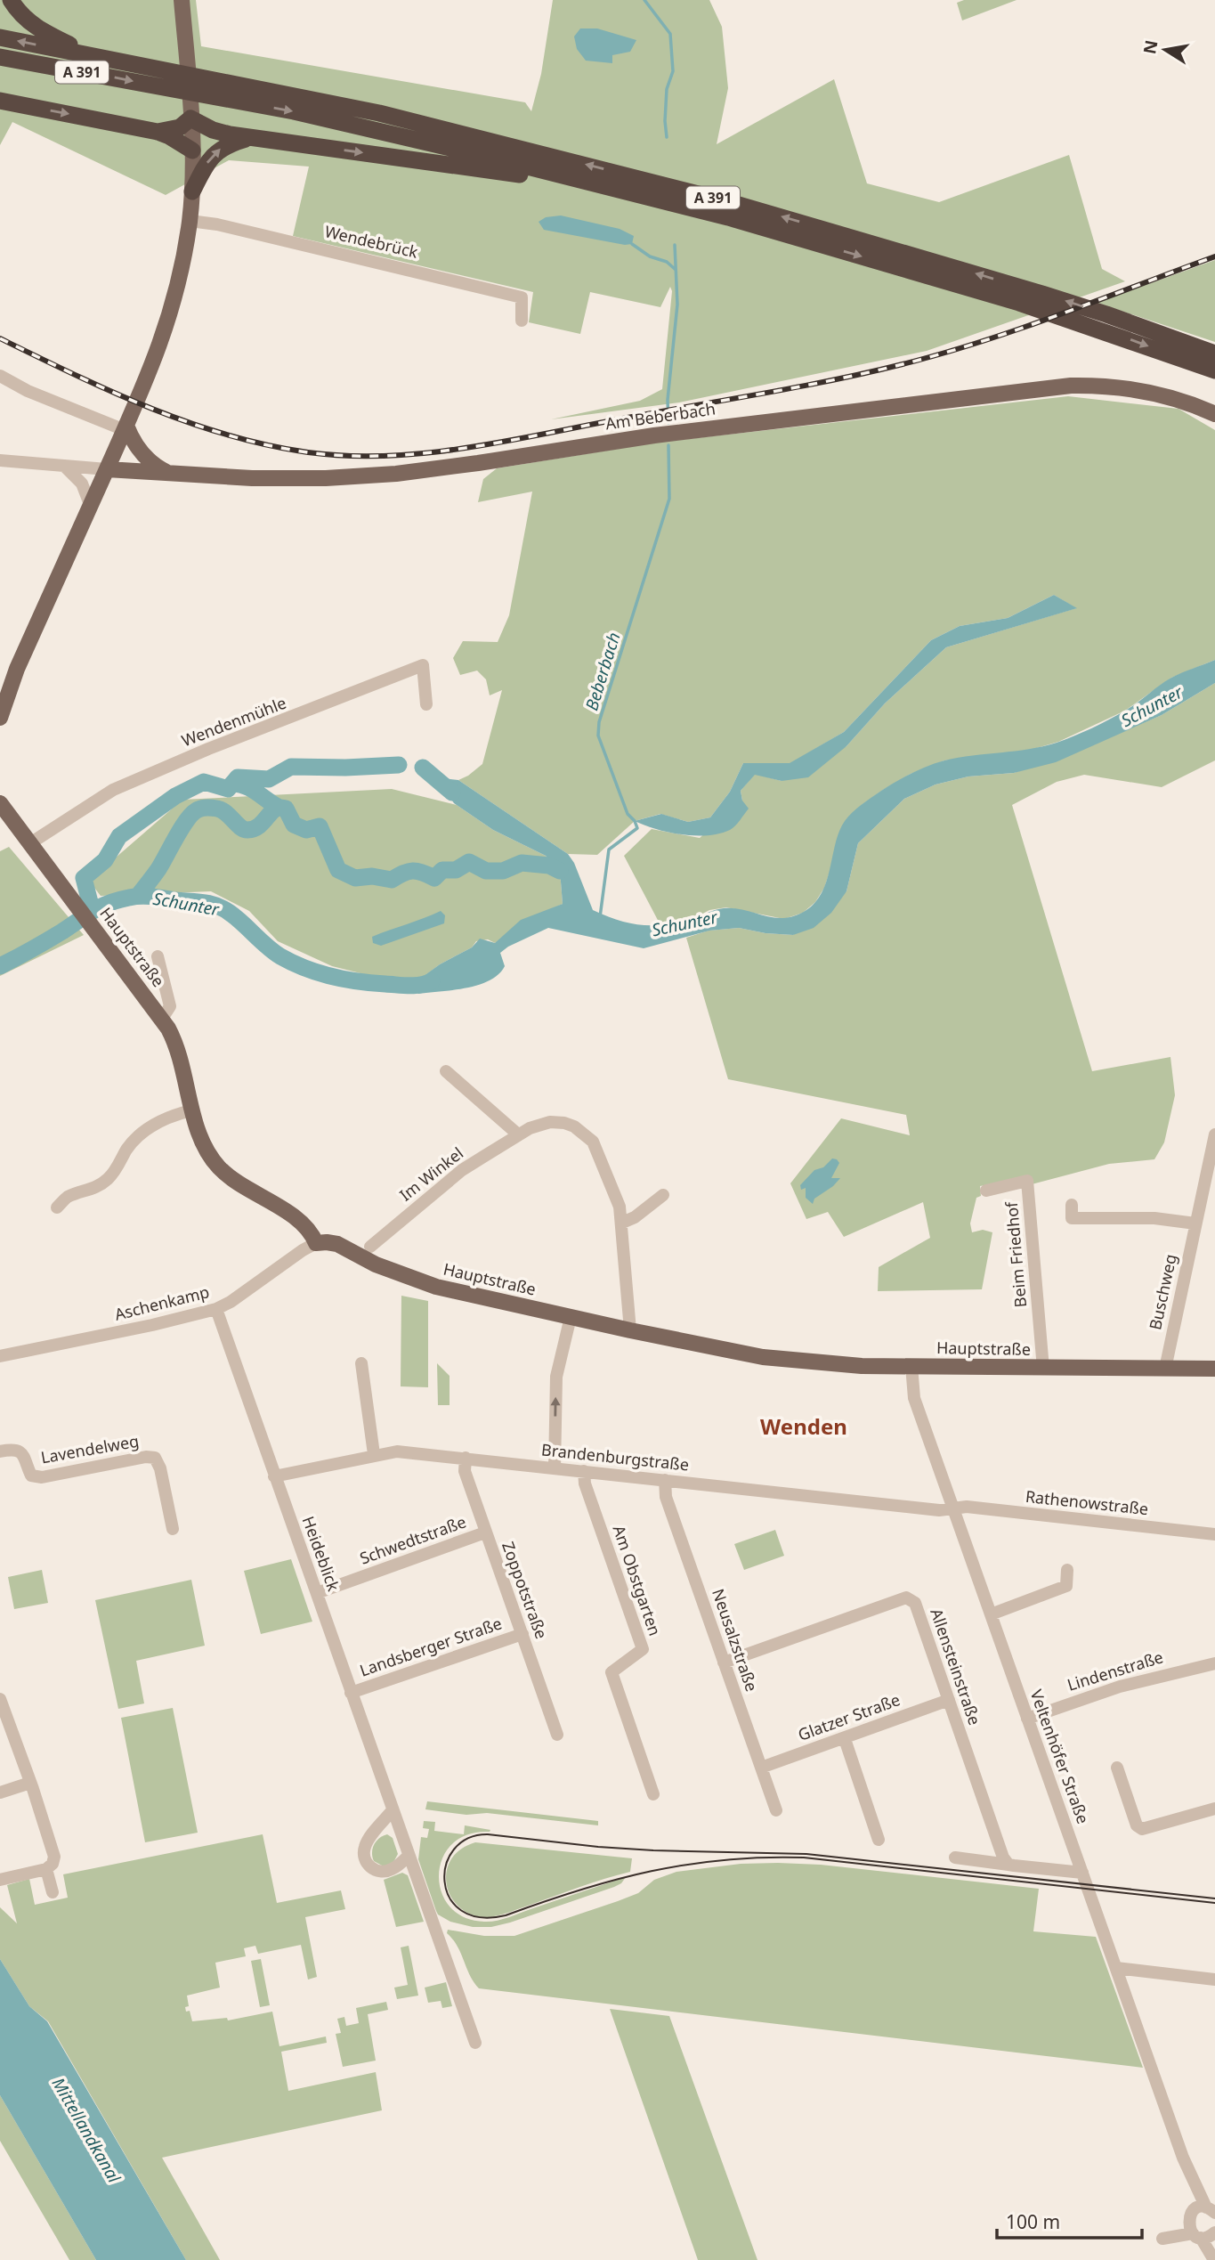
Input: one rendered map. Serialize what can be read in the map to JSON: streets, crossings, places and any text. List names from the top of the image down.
{
  "streets": {
    "highway": ["A 391"],
    "main road": ["Am Beberbach", "Hauptstraße"],
    "street": [
      "Wendebrück",
      "Wendenmühle",
      "Im Winkel",
      "Beim Friedhof",
      "Buschweg",
      "Aschenkamp",
      "Lavendelweg",
      "Brandenburgstraße",
      "Rathenowstraße",
      "Schwedtstraße",
      "Heideblick",
      "Am Obstgarten",
      "Zoppotstraße",
      "Neusalzstraße",
      "Landsberger Straße",
      "Allensteinstraße",
      "Lindenstraße",
      "Glatzer Straße",
      "Veltenhöfer Straße"
    ]
  },
  "crossings": [
    ["Wendenmühle", "Hauptstraße"],
    ["Hauptstraße", "Im Winkel"],
    ["Hauptstraße", "Beim Friedhof"],
    ["Hauptstraße", "Buschweg"],
    ["Hauptstraße", "Aschenkamp"],
    ["Hauptstraße", "Veltenhöfer Straße"],
    ["Aschenkamp", "Heideblick"],
    ["Brandenburgstraße", "Rathenowstraße"],
    ["Brandenburgstraße", "Heideblick"],
    ["Brandenburgstraße", "Am Obstgarten"],
    ["Brandenburgstraße", "Zoppotstraße"],
    ["Brandenburgstraße", "Neusalzstraße"],
    ["Brandenburgstraße", "Veltenhöfer Straße"],
    ["Rathenowstraße", "Veltenhöfer Straße"],
    ["Schwedtstraße", "Heideblick"],
    ["Schwedtstraße", "Zoppotstraße"],
    ["Heideblick", "Landsberger Straße"],
    ["Zoppotstraße", "Landsberger Straße"],
    ["Neusalzstraße", "Allensteinstraße"],
    ["Neusalzstraße", "Glatzer Straße"],
    ["Allensteinstraße", "Glatzer Straße"],
    ["Lindenstraße", "Veltenhöfer Straße"]
  ],
  "districts": ["Wenden"],
  "water": ["Beberbach", "Schunter", "Mittellandkanal"],
  "scale_bar": "100 m",
  "north": "left"
}
